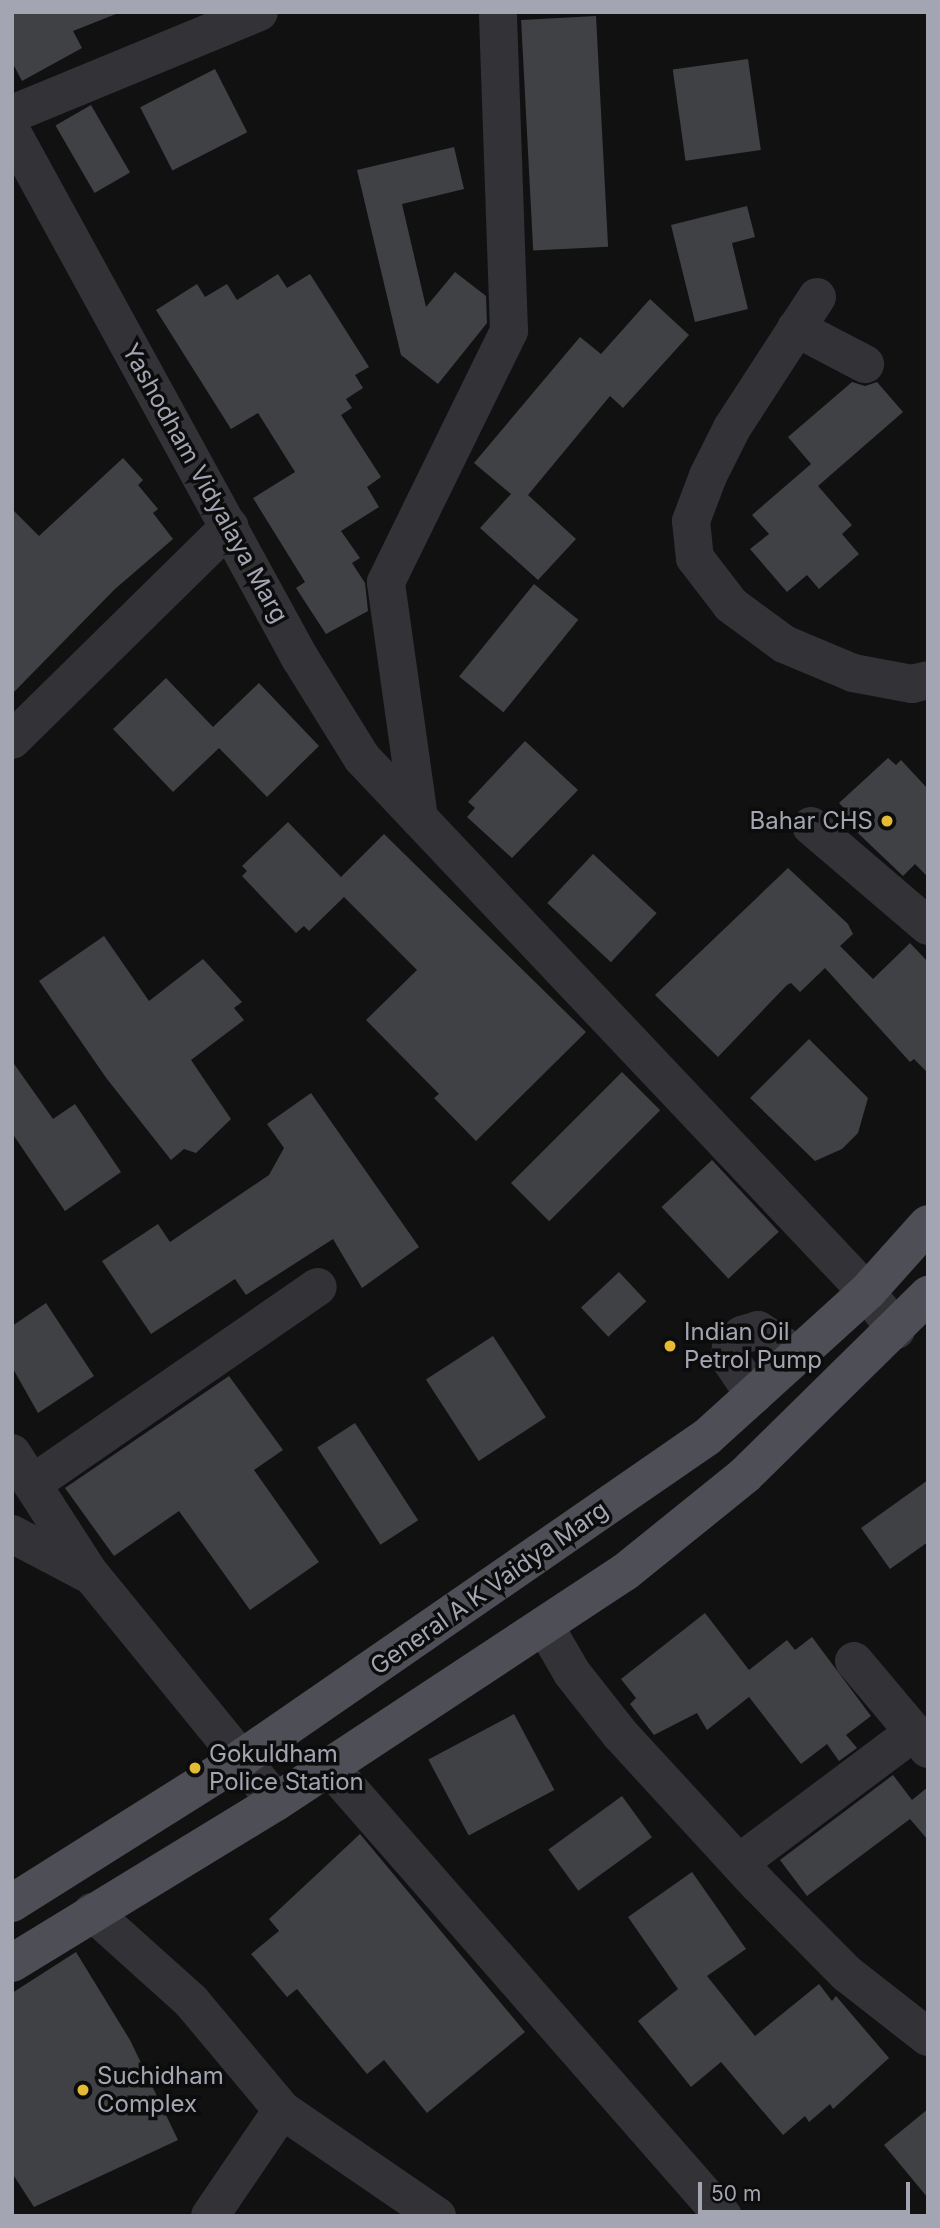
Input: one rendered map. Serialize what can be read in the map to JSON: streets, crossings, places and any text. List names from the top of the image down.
{
  "streets": {
    "main road": ["General A K Vaidya Marg"],
    "street": ["Yashodham Vidyalaya Marg"]
  },
  "crossings": [
    ["Yashodham Vidyalaya Marg", "General A K Vaidya Marg"]
  ],
  "places": [
    "Bahar CHS",
    "Indian Oil Petrol Pump",
    "Gokuldham Police Station",
    "Suchidham Complex"
  ],
  "scale_bar": "50 m"
}
